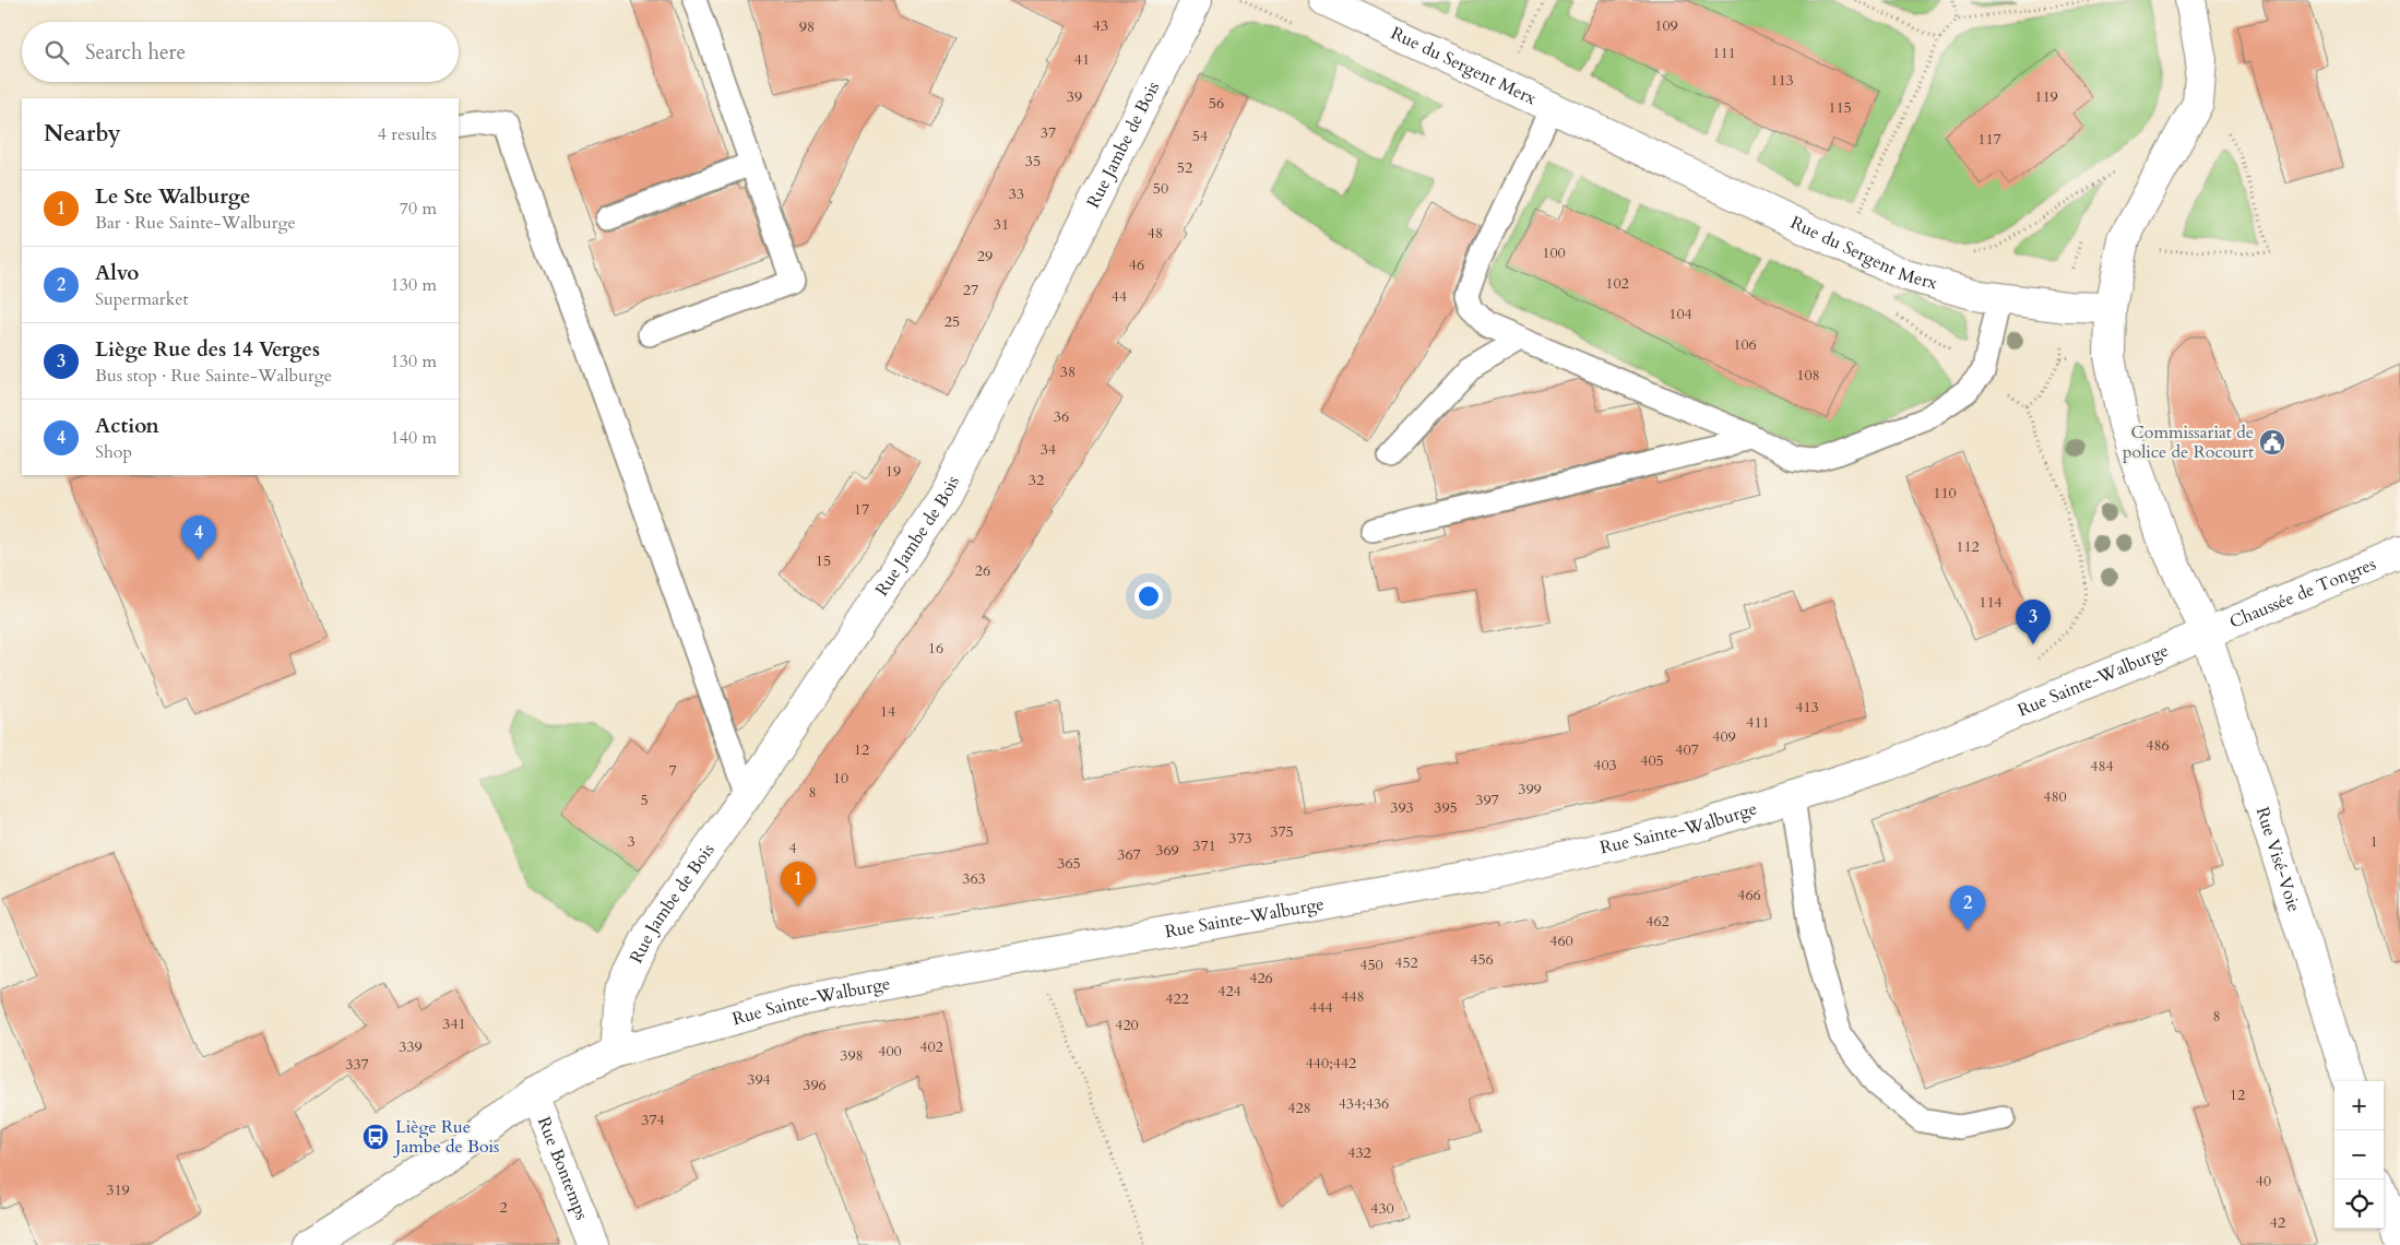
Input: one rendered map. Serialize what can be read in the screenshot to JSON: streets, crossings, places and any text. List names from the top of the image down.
{
  "streets": {
    "street": [
      "Rue du Sergent Merx",
      "Rue Jambe de Bois",
      "Chaussée de Tongres",
      "Rue Sainte-Walburge",
      "Rue Visé-Voie",
      "Rue Bontemps"
    ]
  },
  "crossings": [
    ["Rue Jambe de Bois", "Rue Sainte-Walburge"],
    ["Chaussée de Tongres", "Rue Sainte-Walburge"],
    ["Chaussée de Tongres", "Rue Visé-Voie"],
    ["Rue Sainte-Walburge", "Rue Visé-Voie"],
    ["Rue Sainte-Walburge", "Rue Bontemps"]
  ],
  "places": {
    "public building": ["Commissariat de police de Rocourt"],
    "bus stop": ["Liège Rue Jambe de Bois"]
  },
  "house_numbers": [
    "43",
    "109",
    "98",
    "111",
    "41",
    "113",
    "39",
    "119",
    "56",
    "115",
    "37",
    "54",
    "117",
    "35",
    "52",
    "50",
    "33",
    "31",
    "48",
    "100",
    "29",
    "46",
    "102",
    "27",
    "44",
    "104",
    "25",
    "106",
    "38",
    "108",
    "36",
    "34",
    "19",
    "32",
    "110",
    "17",
    "112",
    "15",
    "26",
    "114",
    "16",
    "413",
    "14",
    "411",
    "409",
    "486",
    "12",
    "407",
    "405",
    "403",
    "484",
    "7",
    "10",
    "399",
    "8",
    "480",
    "5",
    "397",
    "393",
    "395",
    "375",
    "373",
    "3",
    "1",
    "371",
    "4",
    "369",
    "367",
    "365",
    "363",
    "466",
    "462",
    "460",
    "456",
    "452",
    "450",
    "426",
    "424",
    "448",
    "422",
    "444",
    "8",
    "341",
    "420",
    "339",
    "402",
    "400",
    "398",
    "440;442",
    "337",
    "394",
    "396",
    "12",
    "434;436",
    "428",
    "374",
    "432",
    "40",
    "319",
    "2",
    "430",
    "42"
  ],
  "page": {
    "search": "Search here",
    "heading": ["Nearby", "4 results"],
    "list": [
      {
        "mark": "1",
        "name": "Le Ste Walburge",
        "note": "Bar · Rue Sainte-Walburge",
        "value": "70 m"
      },
      {
        "mark": "2",
        "name": "Alvo",
        "note": "Supermarket",
        "value": "130 m"
      },
      {
        "mark": "3",
        "name": "Liège Rue des 14 Verges",
        "note": "Bus stop · Rue Sainte-Walburge",
        "value": "130 m"
      },
      {
        "mark": "4",
        "name": "Action",
        "note": "Shop",
        "value": "140 m"
      }
    ],
    "pins": [
      "4",
      "3",
      "1",
      "2"
    ],
    "map_buttons": ["+", "−"]
  }
}
